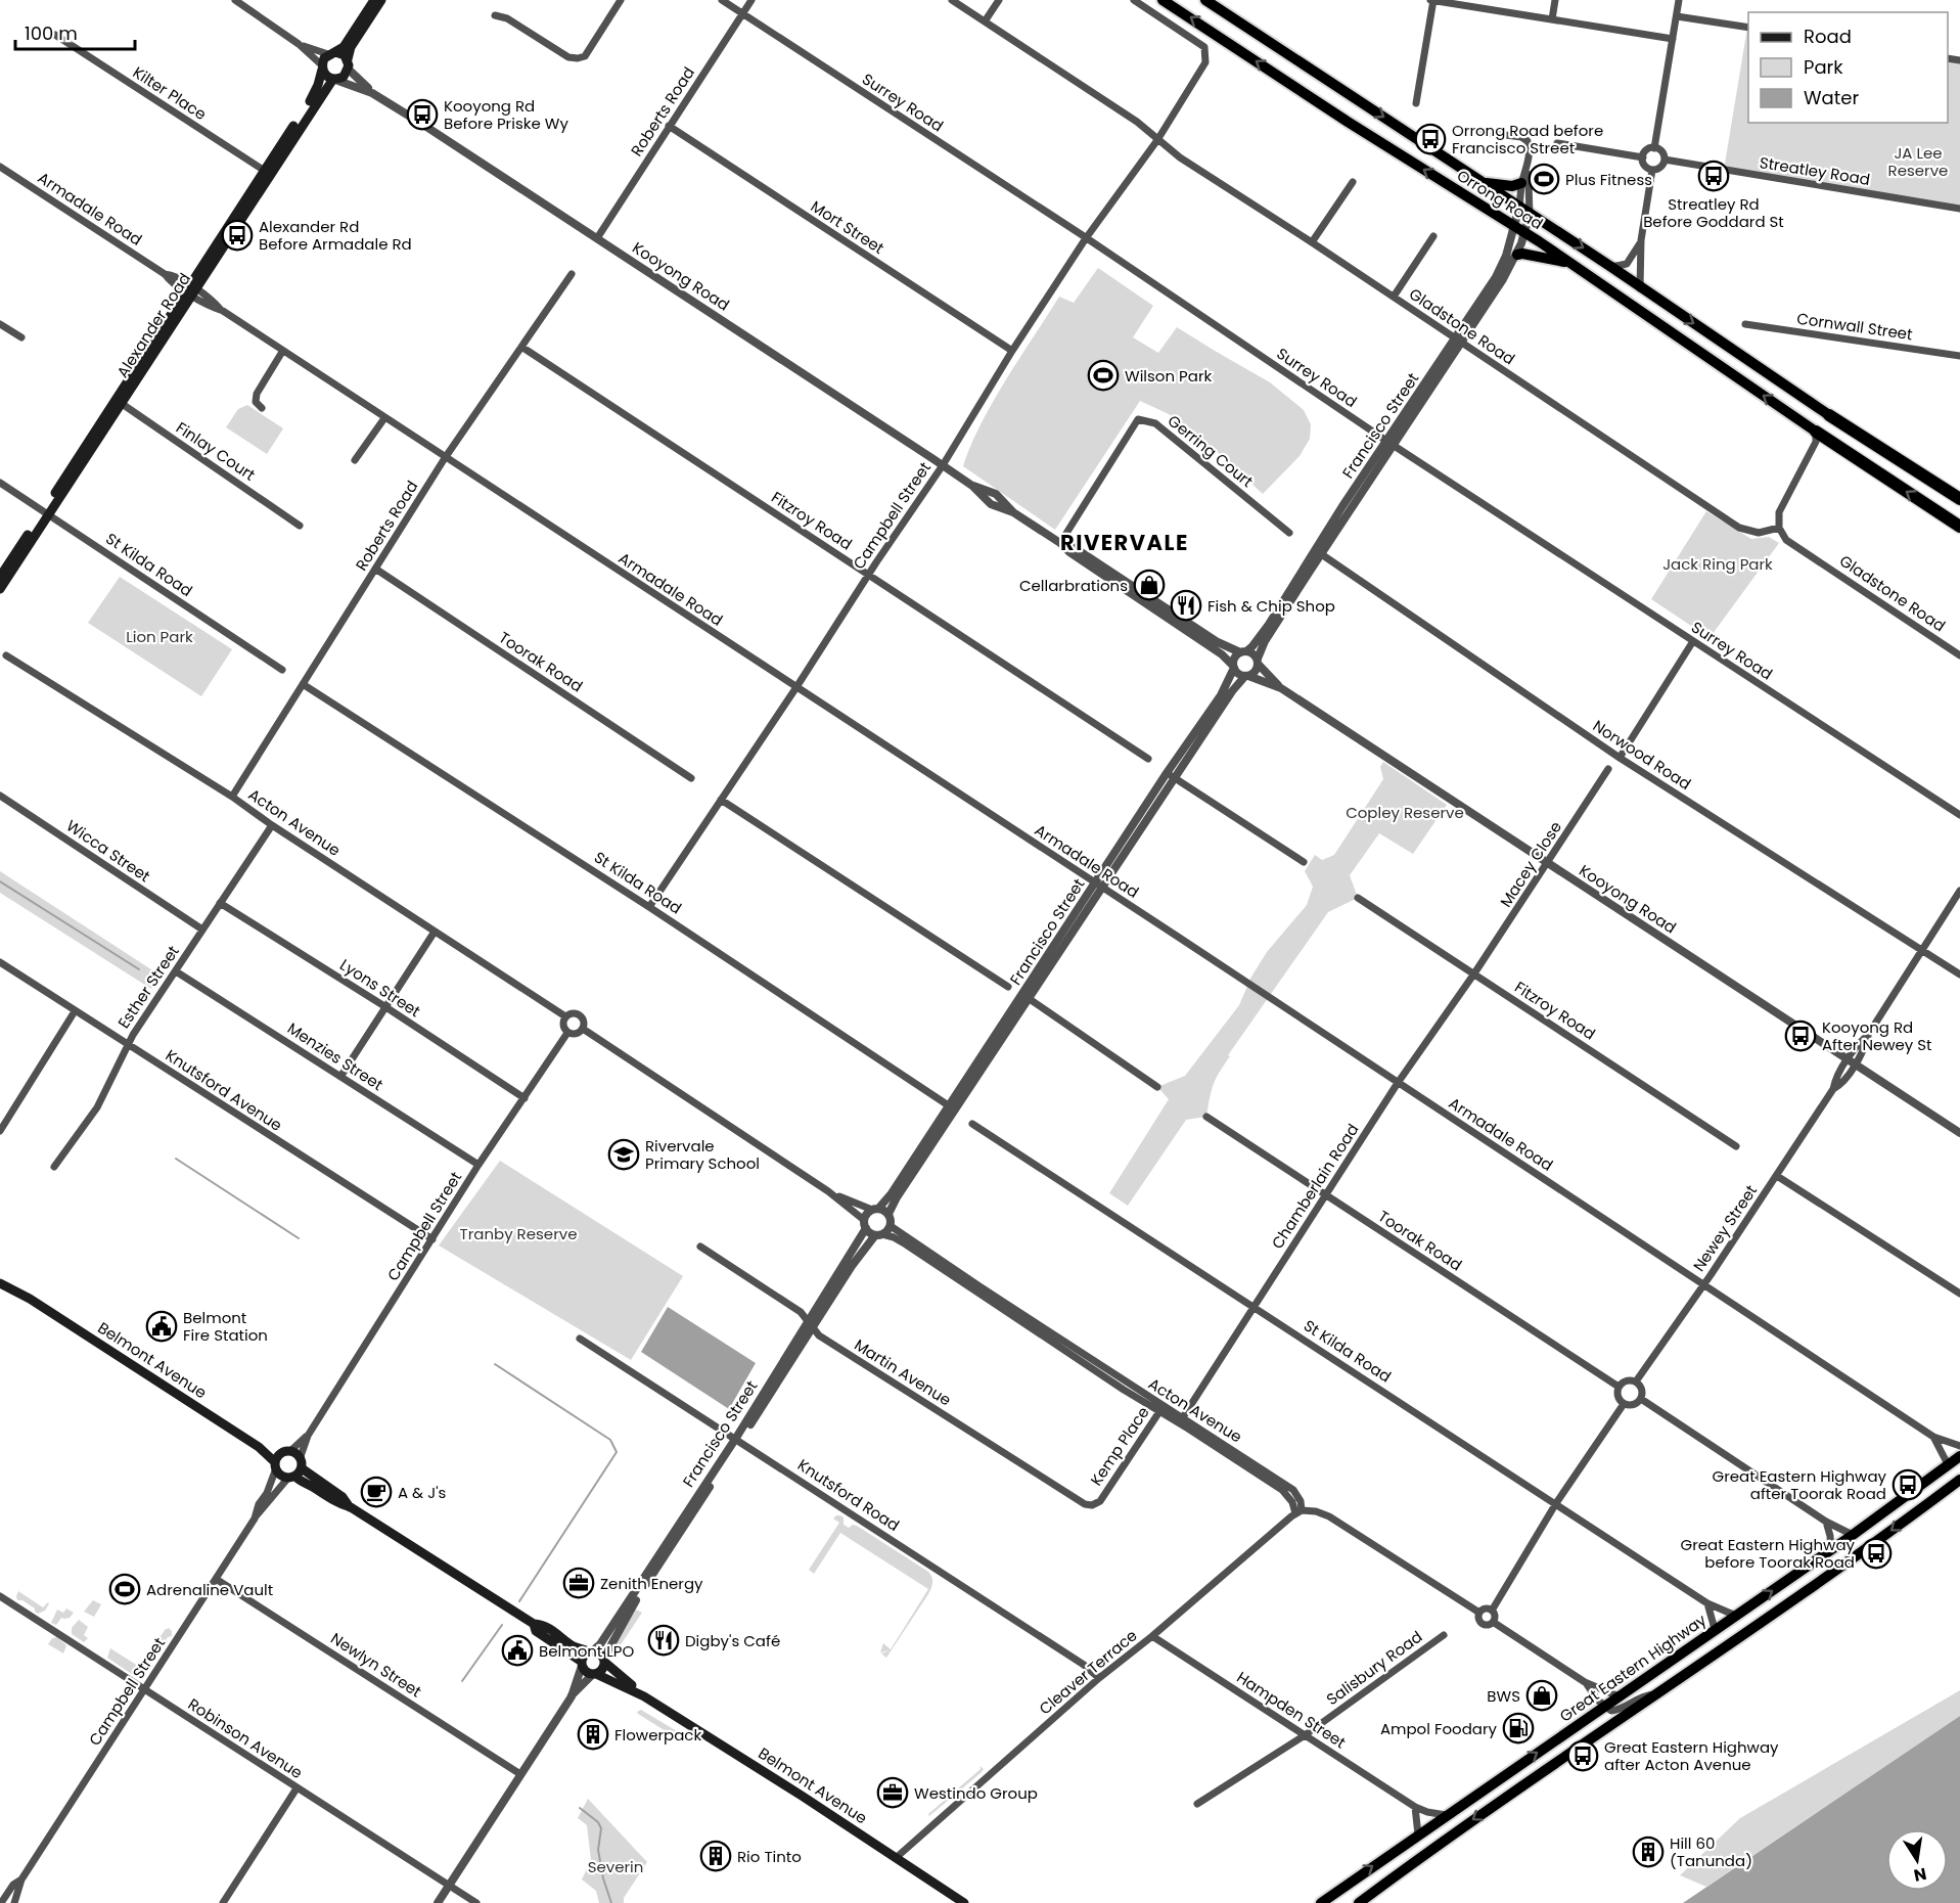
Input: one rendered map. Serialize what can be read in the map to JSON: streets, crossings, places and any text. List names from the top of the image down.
{
  "streets": {
    "highway": ["Orrong Road", "Great Eastern Highway"],
    "main road": ["Alexander Road", "Belmont Avenue"],
    "street": [
      "Kilter Place",
      "Surrey Road",
      "Roberts Road",
      "Streatley Road",
      "Armadale Road",
      "Mort Street",
      "Kooyong Road",
      "Gladstone Road",
      "Cornwall Street",
      "Francisco Street",
      "Finlay Court",
      "Gerring Court",
      "Campbell Street",
      "Fitzroy Road",
      "St Kilda Road",
      "Toorak Road",
      "Norwood Road",
      "Acton Avenue",
      "Wicca Street",
      "Macey Close",
      "Esther Street",
      "Lyons Street",
      "Menzies Street",
      "Knutsford Avenue",
      "Chamberlain Road",
      "Newey Street",
      "Martin Avenue",
      "Kemp Place",
      "Knutsford Road",
      "Newlyn Street",
      "Salisbury Road",
      "Cleaver Terrace",
      "Hampden Street",
      "Robinson Avenue"
    ]
  },
  "crossings": [
    ["Kilter Place", "Alexander Road"],
    ["Surrey Road", "Roberts Road"],
    ["Surrey Road", "Francisco Street"],
    ["Surrey Road", "Campbell Street"],
    ["Roberts Road", "Armadale Road"],
    ["Roberts Road", "Mort Street"],
    ["Roberts Road", "Kooyong Road"],
    ["Roberts Road", "Fitzroy Road"],
    ["Roberts Road", "St Kilda Road"],
    ["Roberts Road", "Toorak Road"],
    ["Roberts Road", "Acton Avenue"],
    ["Orrong Road", "Francisco Street"],
    ["Armadale Road", "Alexander Road"],
    ["Armadale Road", "Francisco Street"],
    ["Armadale Road", "Campbell Street"],
    ["Armadale Road", "Chamberlain Road"],
    ["Armadale Road", "Newey Street"],
    ["Armadale Road", "Great Eastern Highway"],
    ["Mort Street", "Campbell Street"],
    ["Kooyong Road", "Alexander Road"],
    ["Kooyong Road", "Francisco Street"],
    ["Kooyong Road", "Gerring Court"],
    ["Kooyong Road", "Campbell Street"],
    ["Kooyong Road", "Macey Close"],
    ["Kooyong Road", "Newey Street"],
    ["Alexander Road", "Finlay Court"],
    ["Alexander Road", "St Kilda Road"],
    ["Gladstone Road", "Francisco Street"],
    ["Gladstone Road", "Campbell Street"],
    ["Francisco Street", "St Kilda Road"],
    ["Francisco Street", "Norwood Road"],
    ["Francisco Street", "Acton Avenue"],
    ["Francisco Street", "Belmont Avenue"],
    ["Francisco Street", "Martin Avenue"],
    ["Francisco Street", "Knutsford Road"],
    ["Campbell Street", "Fitzroy Road"],
    ["Campbell Street", "St Kilda Road"],
    ["Campbell Street", "Acton Avenue"],
    ["Campbell Street", "Lyons Street"],
    ["Campbell Street", "Menzies Street"],
    ["Campbell Street", "Knutsford Avenue"],
    ["Campbell Street", "Belmont Avenue"],
    ["Campbell Street", "Newlyn Street"],
    ["Campbell Street", "Robinson Avenue"],
    ["Fitzroy Road", "Macey Close"],
    ["Fitzroy Road", "Chamberlain Road"],
    ["St Kilda Road", "Chamberlain Road"],
    ["St Kilda Road", "Great Eastern Highway"],
    ["Toorak Road", "Chamberlain Road"],
    ["Toorak Road", "Newey Street"],
    ["Norwood Road", "Newey Street"],
    ["Acton Avenue", "Esther Street"],
    ["Acton Avenue", "Chamberlain Road"],
    ["Acton Avenue", "Kemp Place"],
    ["Acton Avenue", "Cleaver Terrace"],
    ["Wicca Street", "Esther Street"],
    ["Macey Close", "Chamberlain Road"],
    ["Esther Street", "Lyons Street"],
    ["Esther Street", "Menzies Street"],
    ["Esther Street", "Knutsford Avenue"],
    ["Belmont Avenue", "Cleaver Terrace"],
    ["Martin Avenue", "Kemp Place"],
    ["Knutsford Road", "Cleaver Terrace"],
    ["Salisbury Road", "Hampden Street"],
    ["Great Eastern Highway", "Hampden Street"],
    ["Cleaver Terrace", "Hampden Street"]
  ],
  "districts": ["RIVERVALE"],
  "parks": [
    "JA Lee Reserve",
    "Jack Ring Park",
    "Lion Park",
    "Copley Reserve",
    "Tranby Reserve",
    "Severin"
  ],
  "places": {
    "bus stop": [
      "Kooyong Rd Before Priske Wy",
      "Orrong Road before Francisco Street",
      "Streatley Rd Before Goddard St",
      "Alexander Rd Before Armadale Rd",
      "Kooyong Rd After Newey St",
      "Great Eastern Highway after Toorak Road",
      "Great Eastern Highway before Toorak Road",
      "Great Eastern Highway after Acton Avenue"
    ],
    "sports": ["Plus Fitness", "Wilson Park", "Adrenaline Vault"],
    "shop": ["Cellarbrations", "BWS"],
    "restaurant": ["Fish & Chip Shop", "Digby's Café"],
    "school or university": ["Rivervale Primary School"],
    "public building": ["Belmont Fire Station", "Belmont LPO"],
    "cafe": ["A & J's"],
    "office": ["Zenith Energy", "Westindo Group"],
    "fuel station": ["Ampol Foodary"],
    "building": ["Flowerpack", "Hill 60 (Tanunda)", "Rio Tinto"]
  },
  "legend": ["Road", "Park", "Water"],
  "scale_bar": "100 m",
  "north": "bottom"
}
